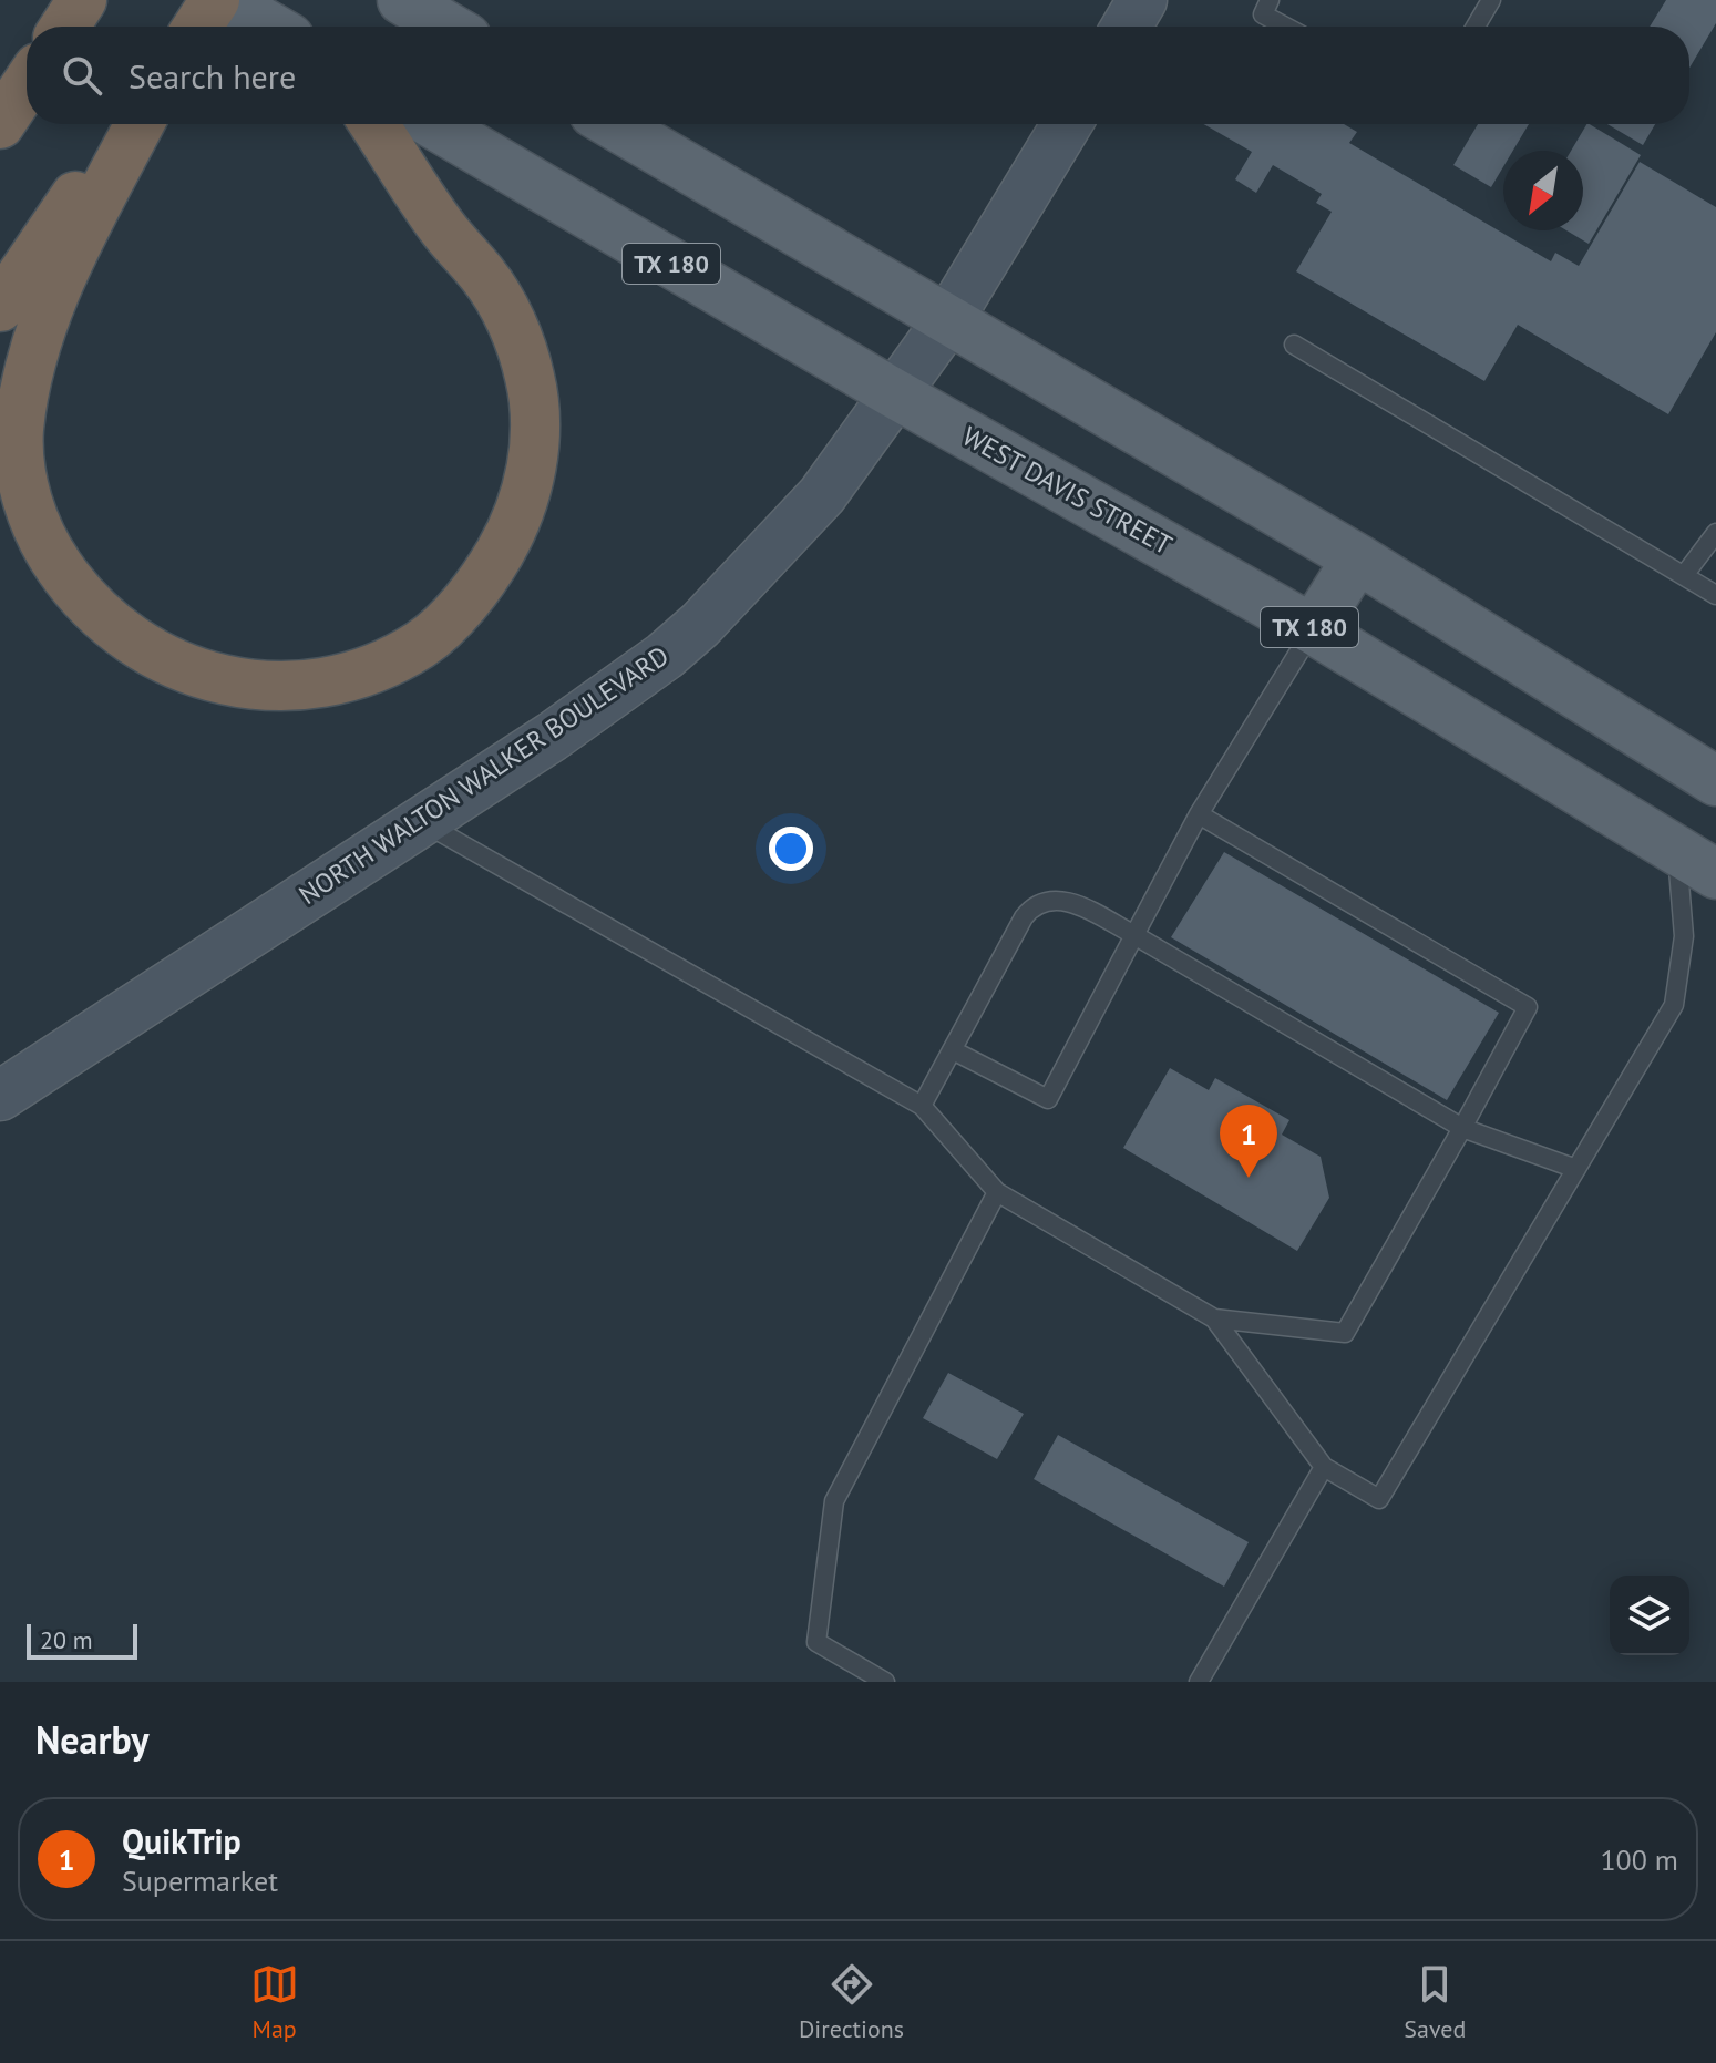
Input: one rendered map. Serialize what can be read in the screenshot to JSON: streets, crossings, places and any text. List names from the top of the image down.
{
  "streets": {
    "main road": ["TX 180", "WEST DAVIS STREET", "NORTH WALTON WALKER BOULEVARD"]
  },
  "crossings": [
    ["WEST DAVIS STREET", "NORTH WALTON WALKER BOULEVARD"]
  ],
  "scale_bar": "20 m",
  "north": "bottom left",
  "page": {
    "search": "Search here",
    "pins": "1",
    "scale": "20 m",
    "heading": "Nearby",
    "list": [
      {
        "mark": "1",
        "name": "QuikTrip",
        "note": "Supermarket",
        "value": "100 m"
      }
    ],
    "nav": ["Map", "Directions", "Saved"]
  }
}
